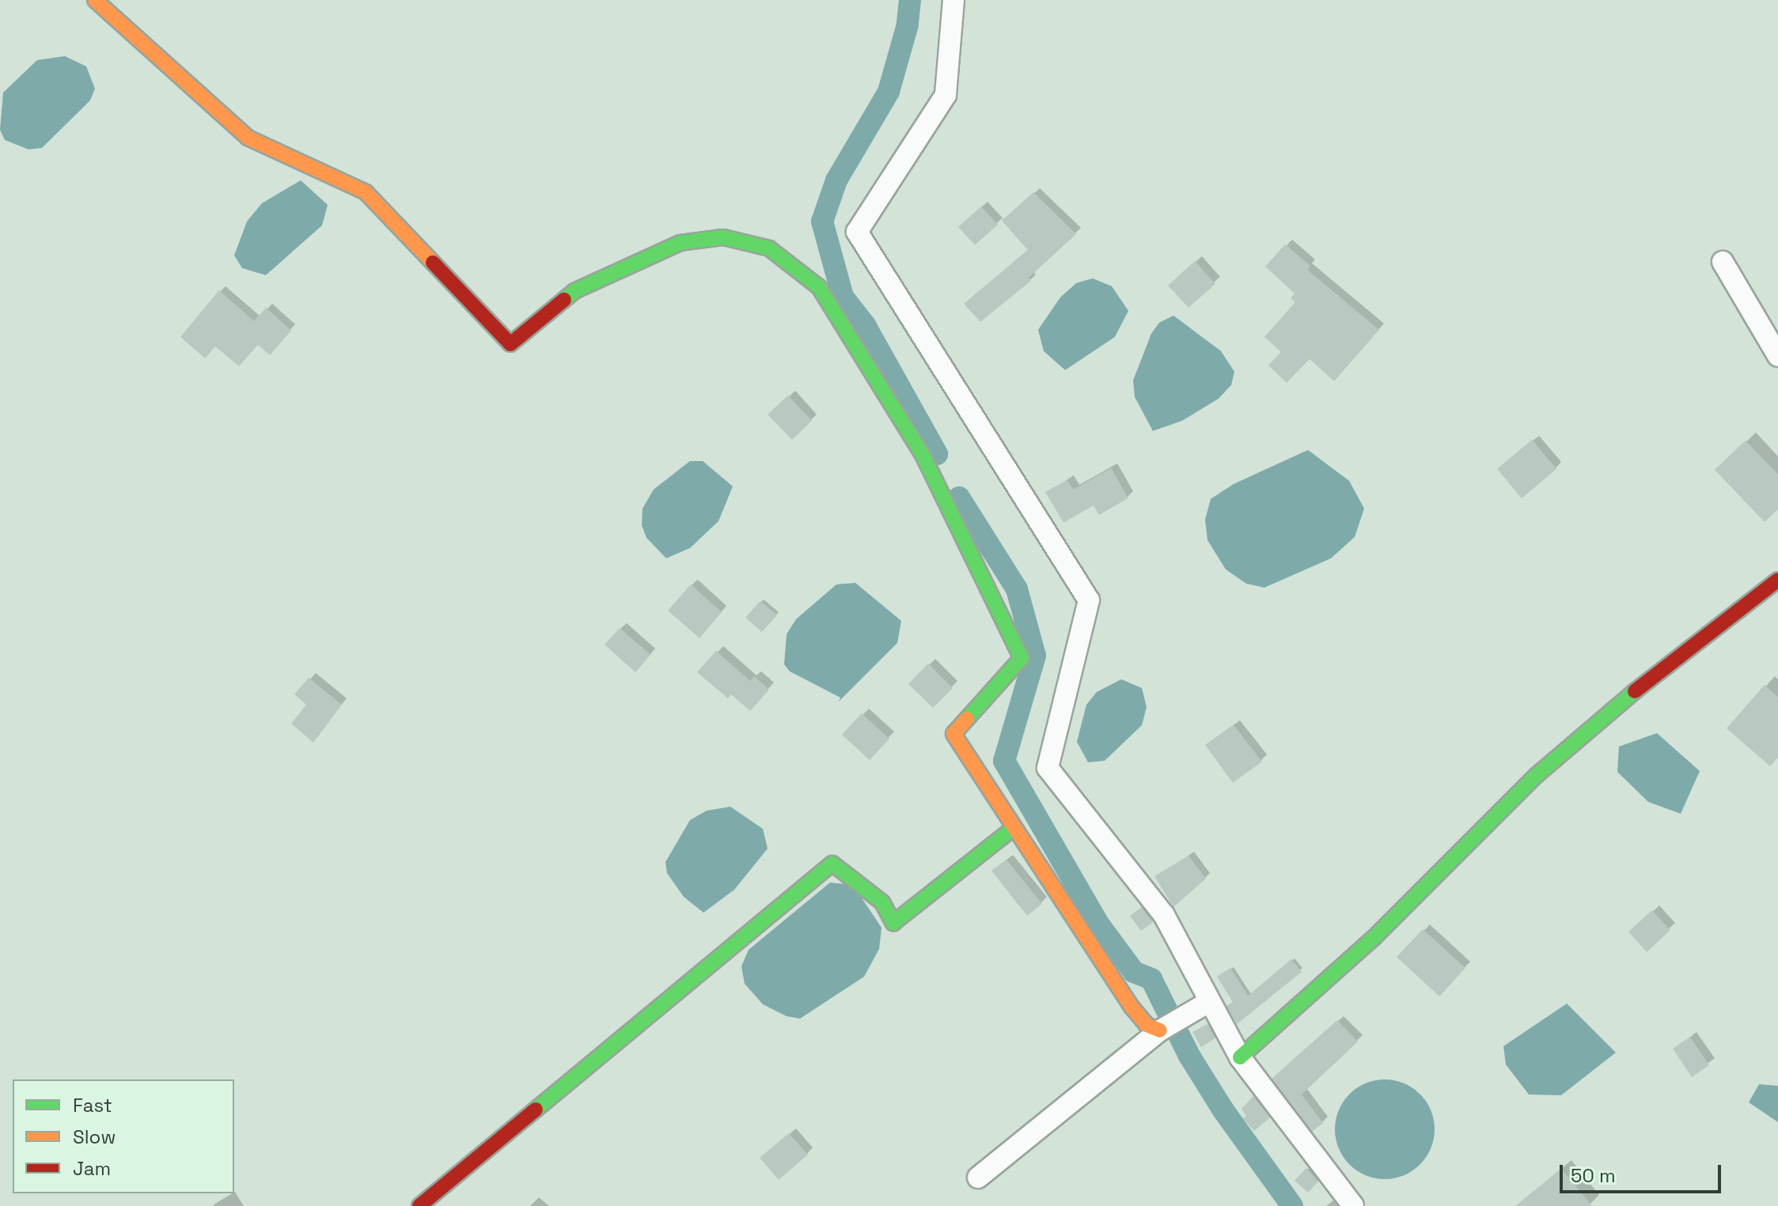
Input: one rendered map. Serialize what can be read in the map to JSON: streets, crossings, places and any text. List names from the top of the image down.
{
  "legend": ["Fast", "Slow", "Jam"],
  "scale_bar": "50 m"
}
